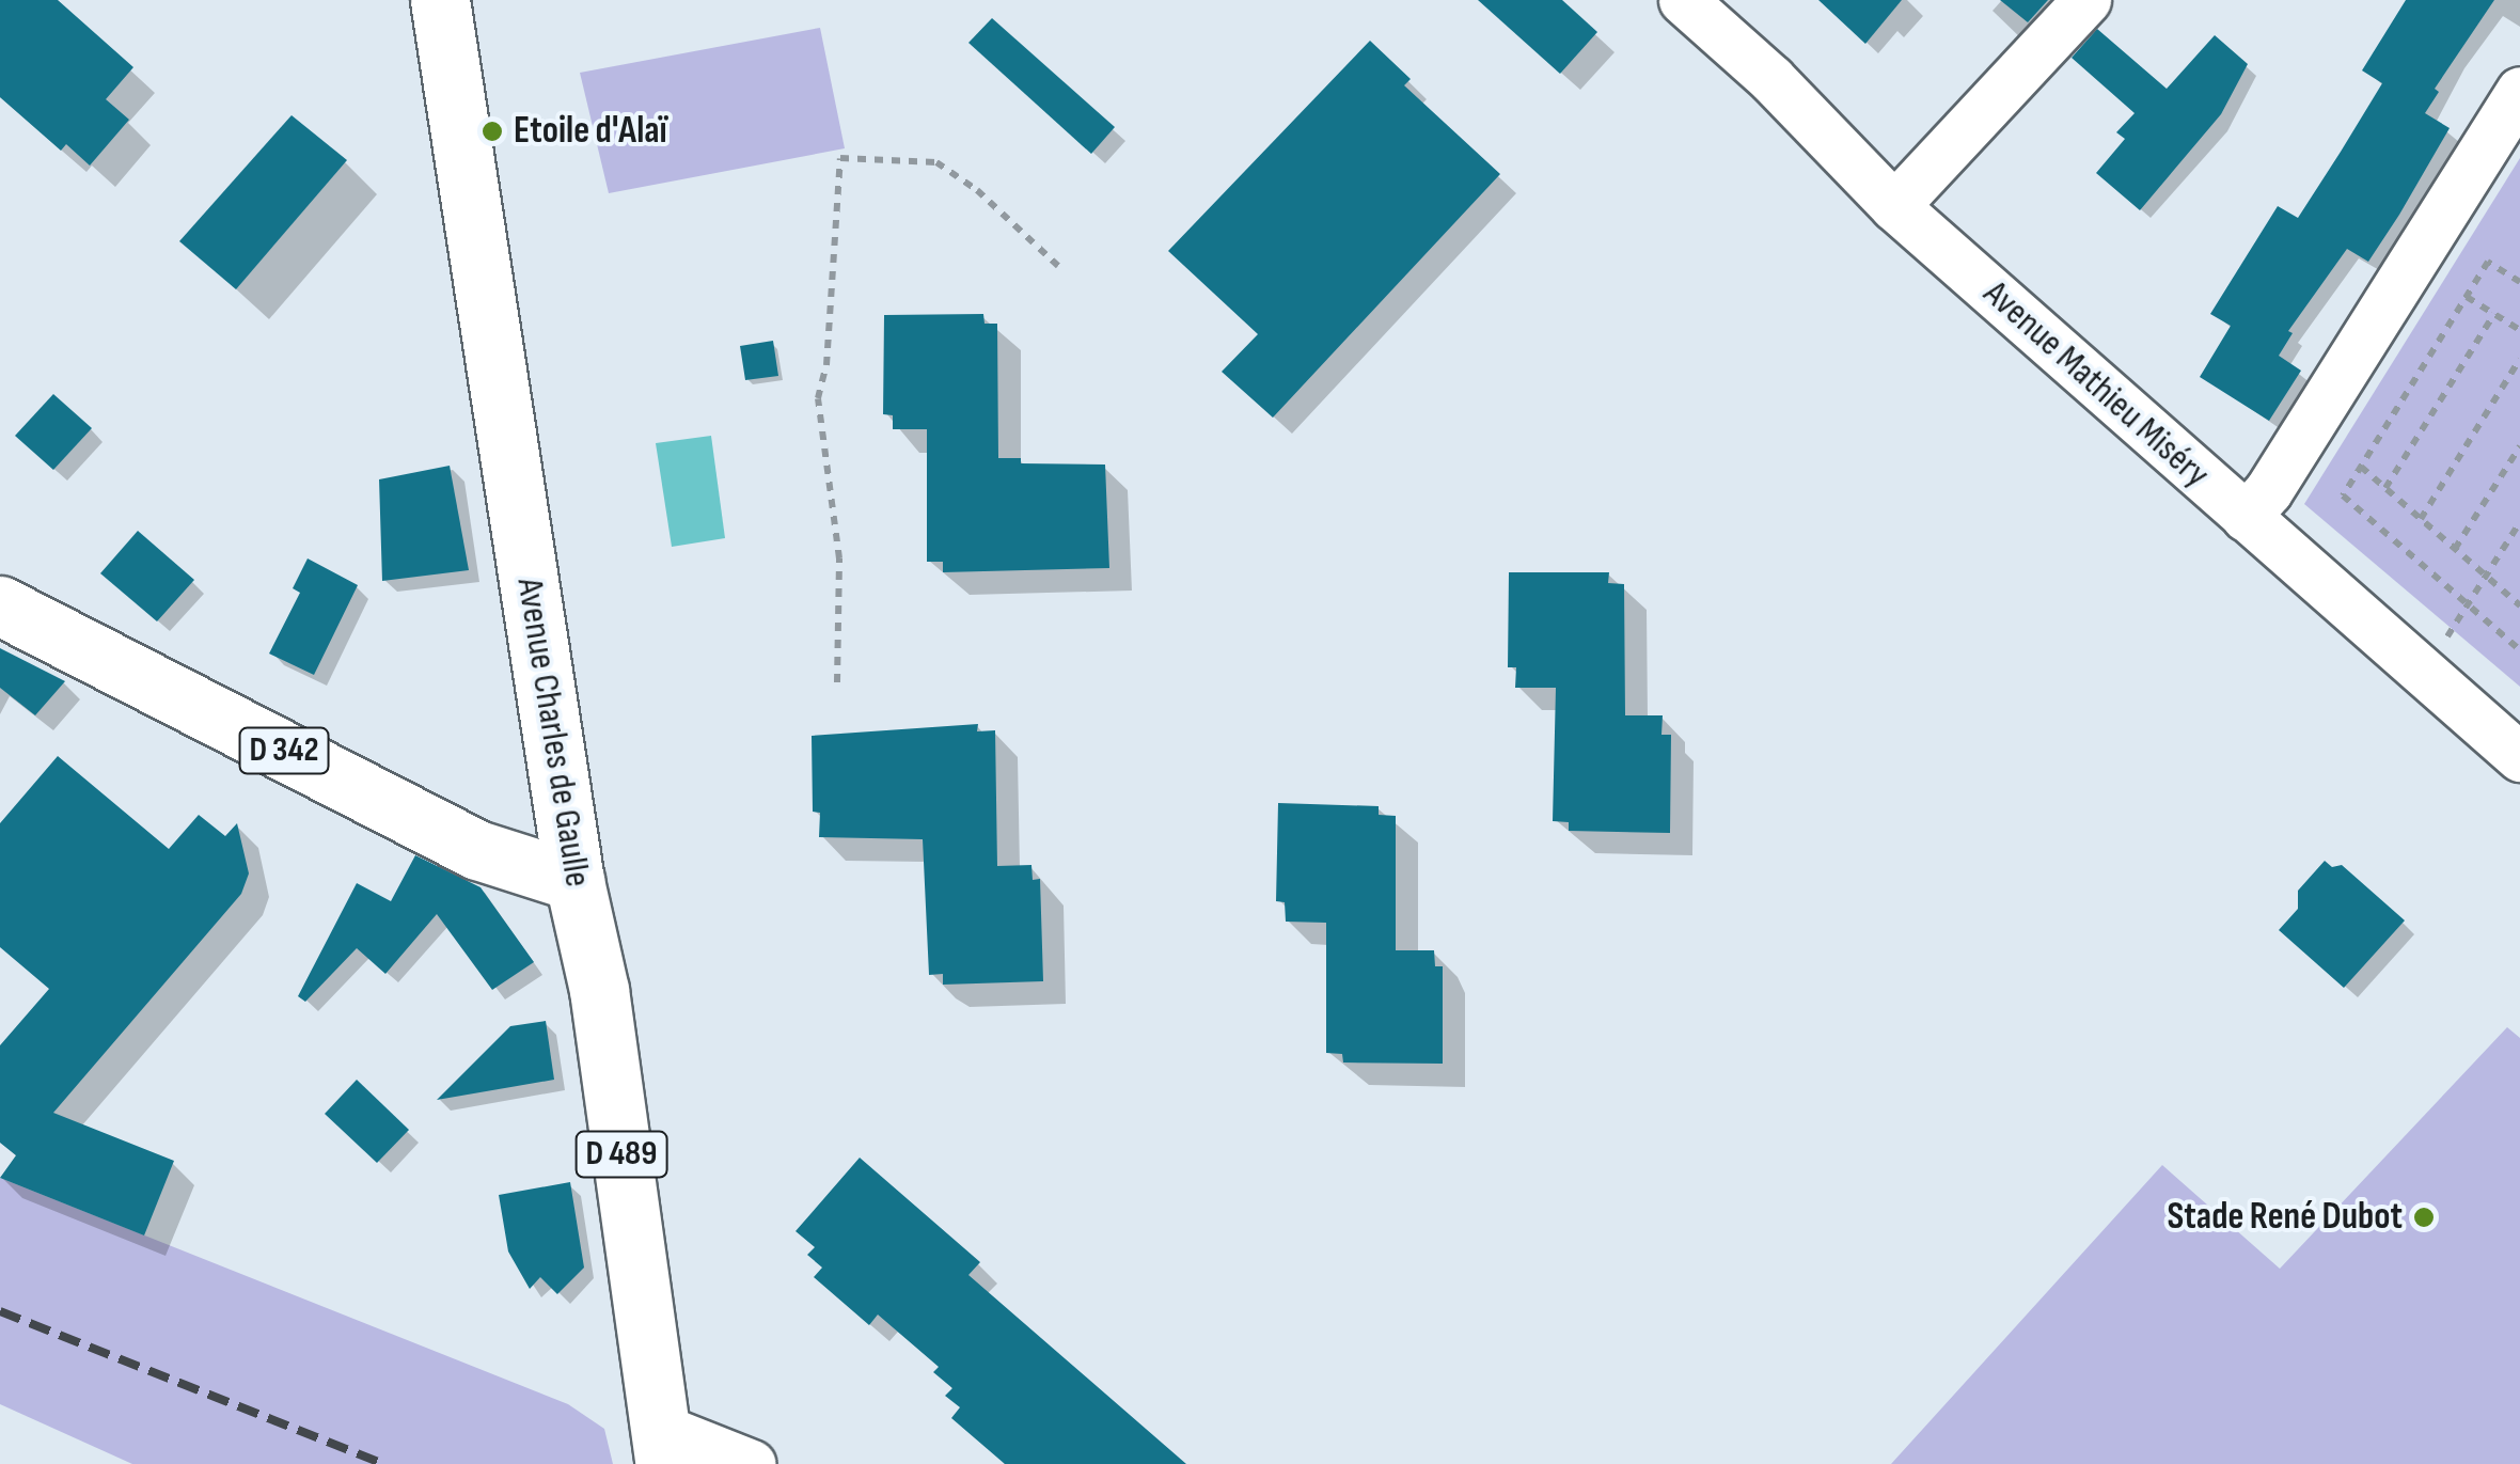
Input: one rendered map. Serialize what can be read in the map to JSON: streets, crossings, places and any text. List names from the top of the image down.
{
  "streets": {
    "main road": ["Avenue Charles de Gaulle", "D 342", "D 489"],
    "street": ["Avenue Mathieu Miséry"]
  },
  "crossings": [
    ["Avenue Charles de Gaulle", "D 342"]
  ],
  "places": ["Etoile d'Alaï", "Stade René Dubot"]
}
